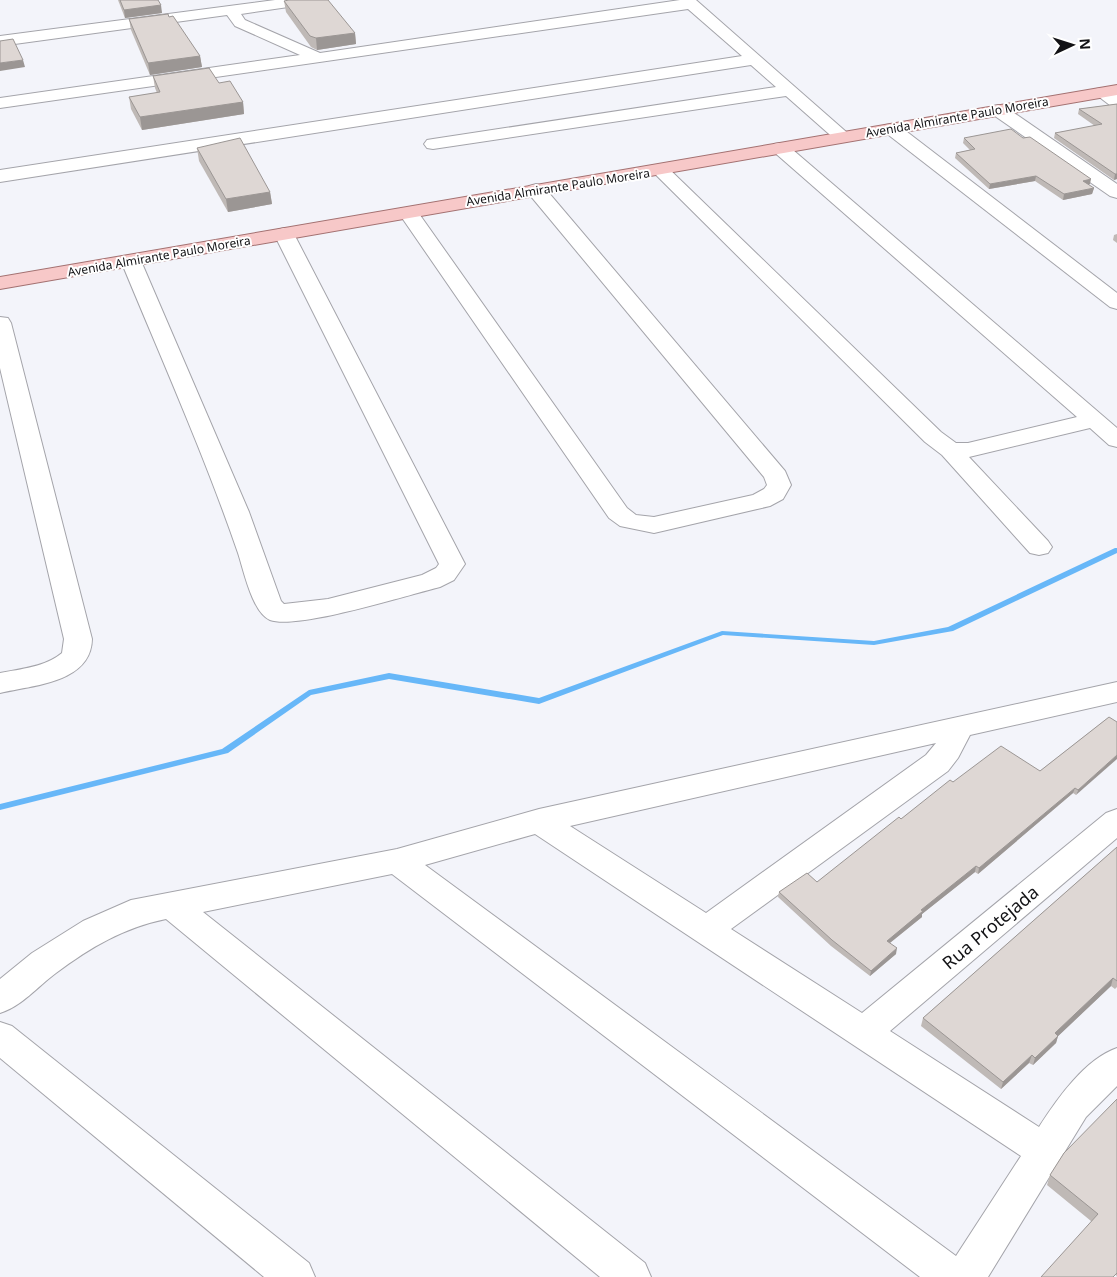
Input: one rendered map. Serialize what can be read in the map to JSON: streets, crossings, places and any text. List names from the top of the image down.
{
  "streets": {
    "main road": ["Avenida Almirante Paulo Moreira"],
    "street": ["Rua Protejada"]
  },
  "north": "right"
}
